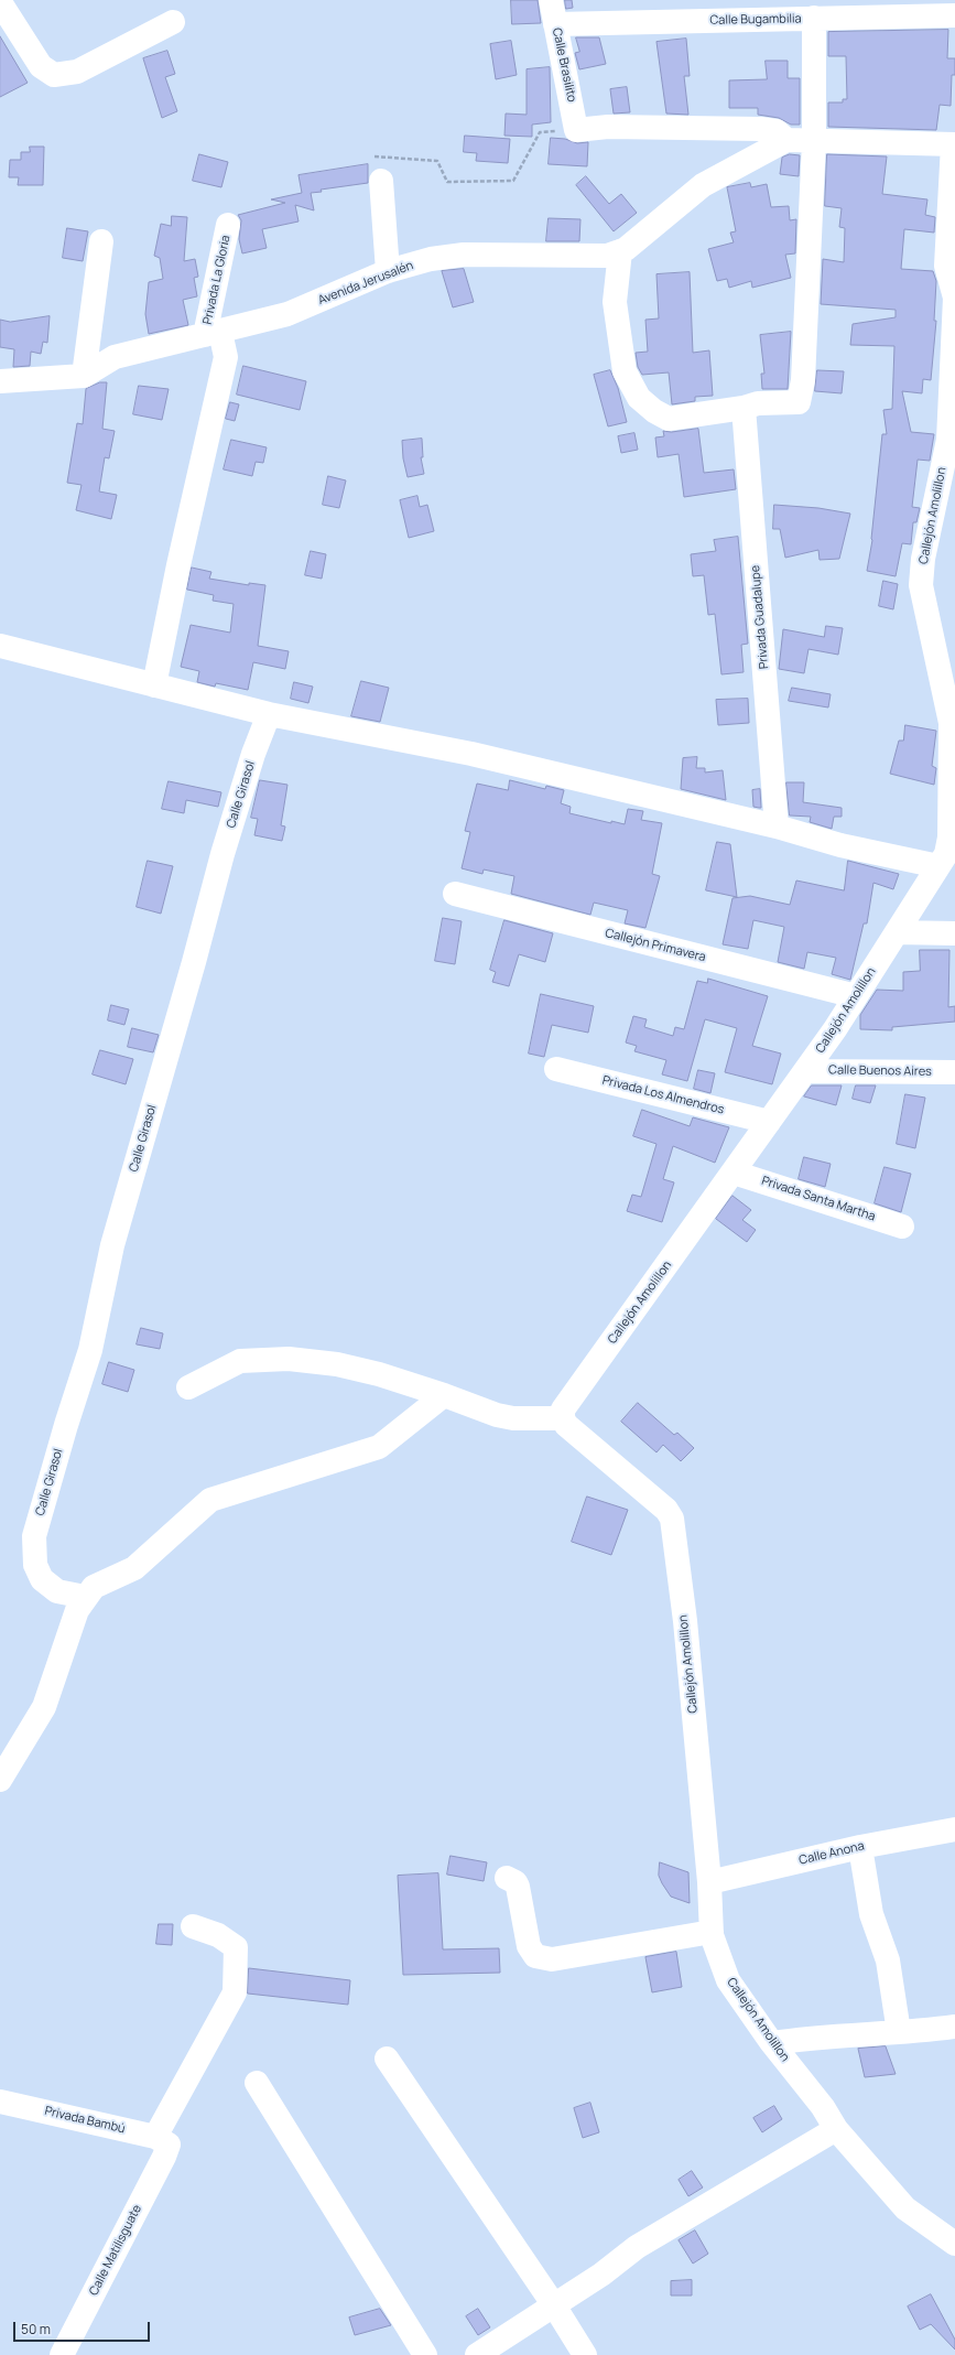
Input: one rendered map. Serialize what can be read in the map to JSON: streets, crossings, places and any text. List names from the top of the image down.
{
  "streets": {
    "street": [
      "Calle Bugambilia",
      "Calle Brasilito",
      "Privada La Gloria",
      "Avenida Jerusalén",
      "Callejón Amolillon",
      "Privada Guadalupe",
      "Calle Girasol",
      "Callejón Primavera",
      "Calle Buenos Aires",
      "Privada Los Almendros",
      "Privada Santa Martha",
      "Calle Anona",
      "Privada Bambú",
      "Calle Matilisguate"
    ]
  },
  "crossings": [
    ["Calle Bugambilia", "Calle Brasilito"],
    ["Privada La Gloria", "Avenida Jerusalén"],
    ["Callejón Amolillon", "Callejón Primavera"],
    ["Callejón Amolillon", "Calle Buenos Aires"],
    ["Callejón Amolillon", "Privada Los Almendros"],
    ["Callejón Amolillon", "Privada Santa Martha"],
    ["Callejón Amolillon", "Calle Anona"],
    ["Privada Bambú", "Calle Matilisguate"]
  ],
  "scale_bar": "50 m"
}
